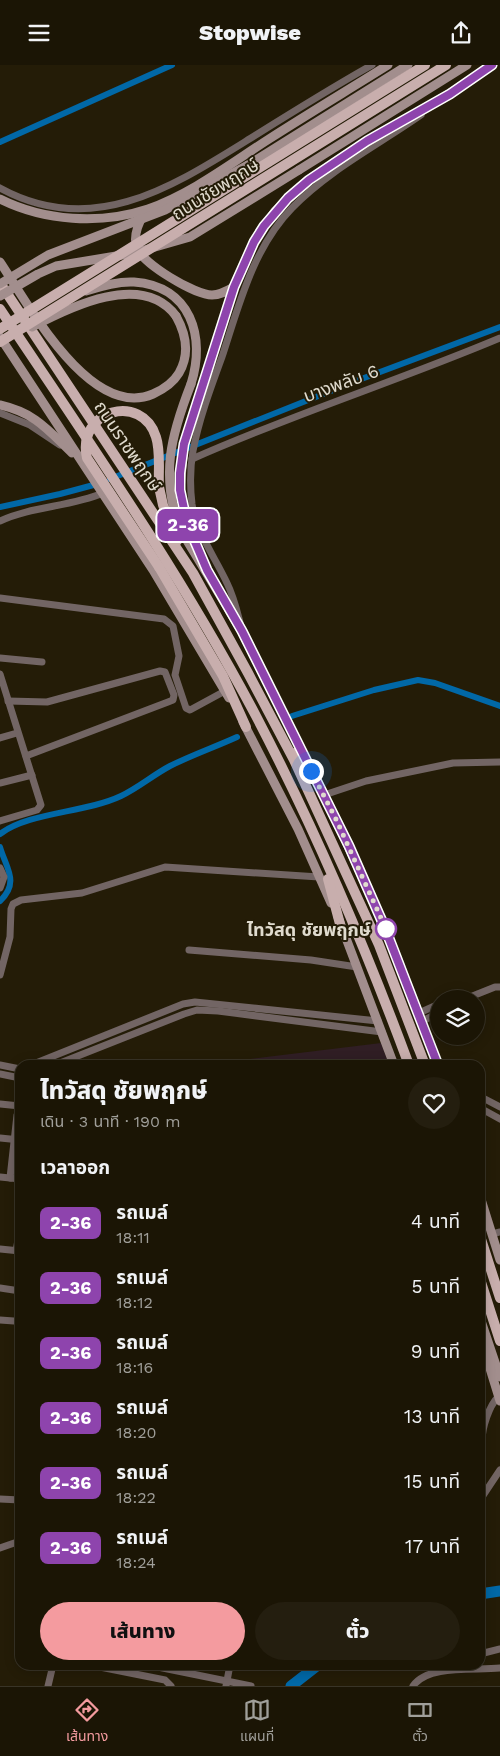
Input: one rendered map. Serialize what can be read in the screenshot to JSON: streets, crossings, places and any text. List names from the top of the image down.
{
  "streets": {
    "main road": ["ถนนชัยพฤกษ์", "ถนนราชพฤกษ์"],
    "street": ["บางพลับ 6"]
  },
  "places": ["ไทวัสดุ ชัยพฤกษ์"],
  "lines": ["bus line 2-36"],
  "page": {
    "header": "Stopwise",
    "on_map": "2-36",
    "heading": [
      ["ไทวัสดุ ชัยพฤกษ์", "เดิน · 3 นาที · 190 m"],
      "เวลาออก"
    ],
    "list": [
      {
        "mark": "2-36",
        "name": "รถเมล์",
        "note": "18:11",
        "value": "4 นาที"
      },
      {
        "mark": "2-36",
        "name": "รถเมล์",
        "note": "18:12",
        "value": "5 นาที"
      },
      {
        "mark": "2-36",
        "name": "รถเมล์",
        "note": "18:16",
        "value": "9 นาที"
      },
      {
        "mark": "2-36",
        "name": "รถเมล์",
        "note": "18:20",
        "value": "13 นาที"
      },
      {
        "mark": "2-36",
        "name": "รถเมล์",
        "note": "18:22",
        "value": "15 นาที"
      },
      {
        "mark": "2-36",
        "name": "รถเมล์",
        "note": "18:24",
        "value": "17 นาที"
      }
    ],
    "buttons": ["เส้นทาง", "ตั๋ว"],
    "tabs": ["เส้นทาง", "แผนที่", "ตั๋ว"]
  }
}
